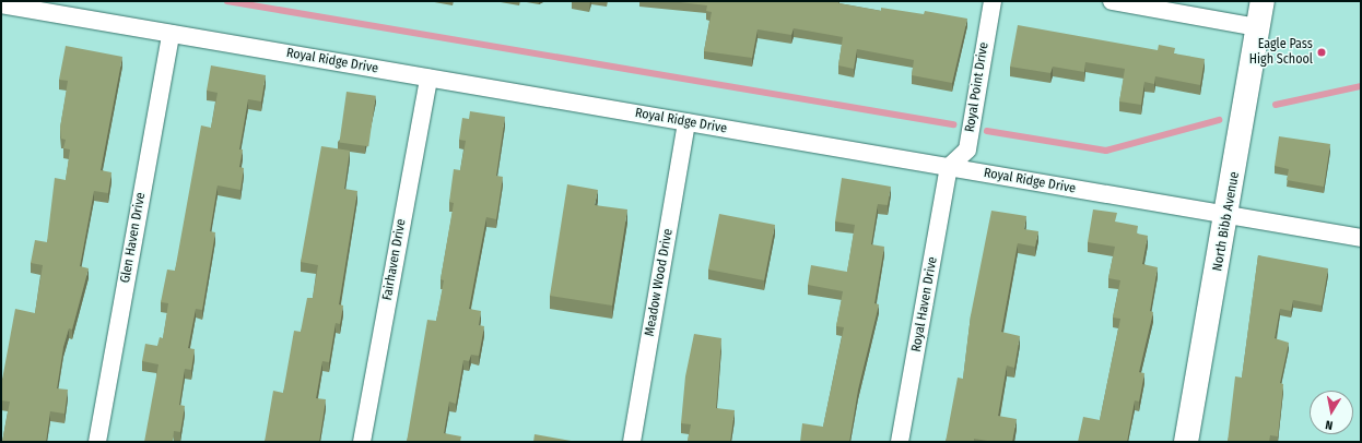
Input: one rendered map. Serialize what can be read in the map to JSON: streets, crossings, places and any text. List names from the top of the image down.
{
  "streets": {
    "main road": ["North Bibb Avenue"],
    "street": [
      "Royal Ridge Drive",
      "Royal Point Drive",
      "Glen Haven Drive",
      "Fairhaven Drive",
      "Meadow Wood Drive",
      "Royal Haven Drive"
    ]
  },
  "crossings": [
    ["Royal Ridge Drive", "Royal Point Drive"],
    ["Royal Ridge Drive", "North Bibb Avenue"],
    ["Royal Ridge Drive", "Glen Haven Drive"],
    ["Royal Ridge Drive", "Fairhaven Drive"],
    ["Royal Ridge Drive", "Meadow Wood Drive"],
    ["Royal Ridge Drive", "Royal Haven Drive"],
    ["Royal Point Drive", "Royal Haven Drive"]
  ],
  "places": ["Eagle Pass High School"],
  "north": "bottom"
}
